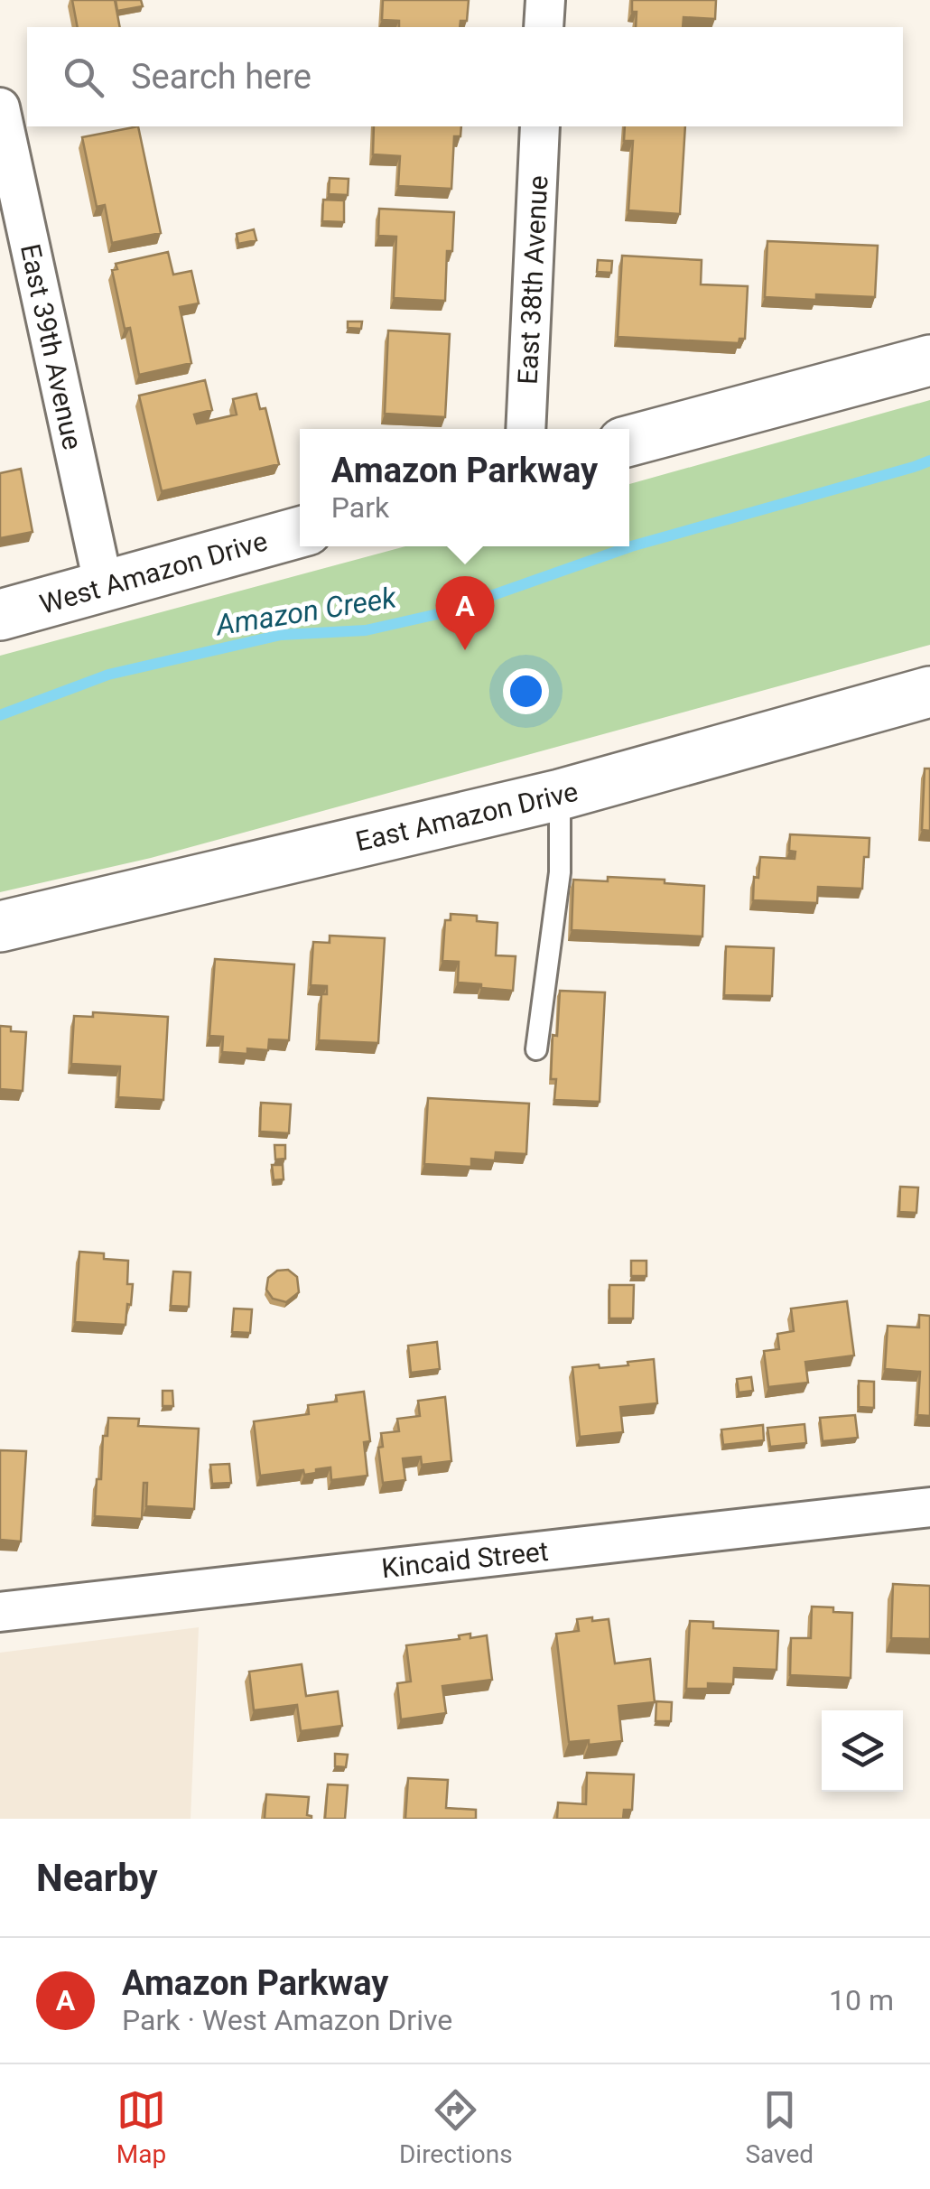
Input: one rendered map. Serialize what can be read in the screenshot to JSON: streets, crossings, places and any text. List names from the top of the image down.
{
  "streets": {
    "street": [
      "East 38th Avenue",
      "East 39th Avenue",
      "West Amazon Drive",
      "East Amazon Drive",
      "Kincaid Street"
    ]
  },
  "crossings": [
    ["East 39th Avenue", "West Amazon Drive"]
  ],
  "water": ["Amazon Creek"],
  "page": {
    "search": "Search here",
    "popup": ["Amazon Parkway", "Park"],
    "pins": "A",
    "heading": "Nearby",
    "list": [
      {
        "mark": "A",
        "name": "Amazon Parkway",
        "note": "Park · West Amazon Drive",
        "value": "10 m"
      }
    ],
    "nav": ["Map", "Directions", "Saved"]
  }
}
